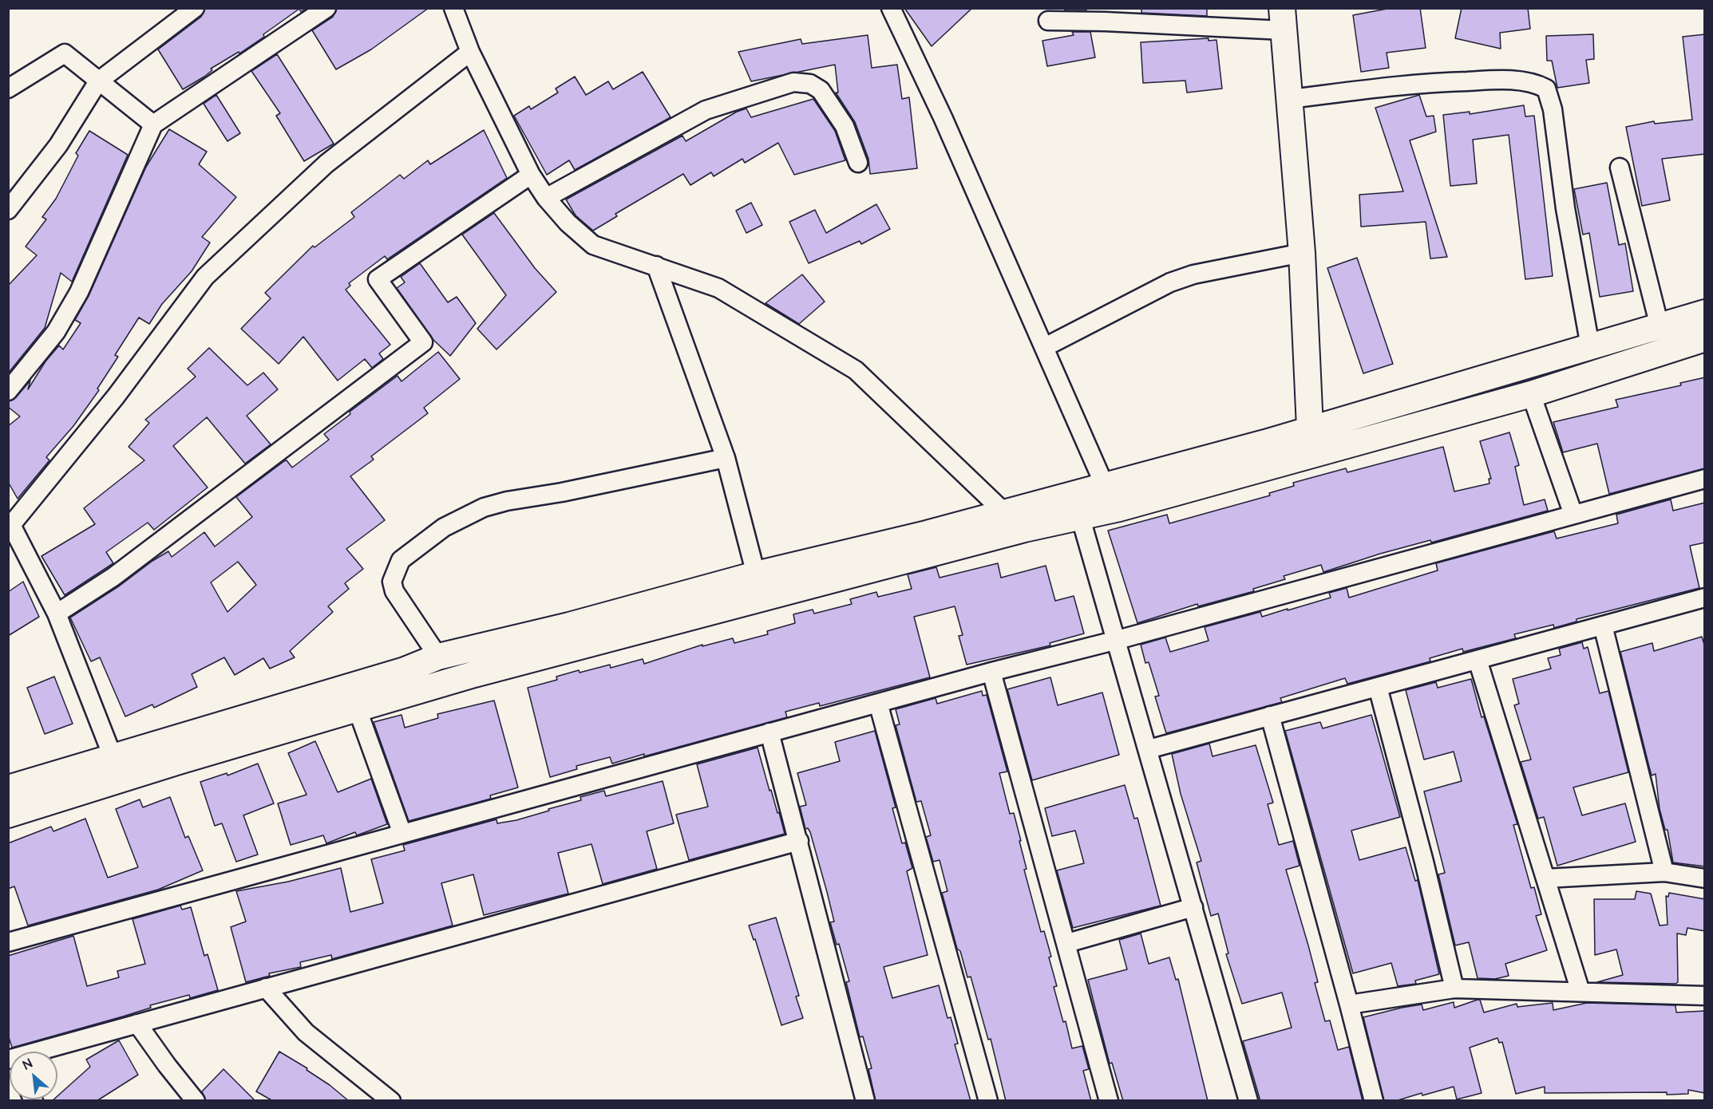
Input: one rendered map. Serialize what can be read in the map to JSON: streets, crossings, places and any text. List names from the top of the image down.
{
  "north": "top left"
}
